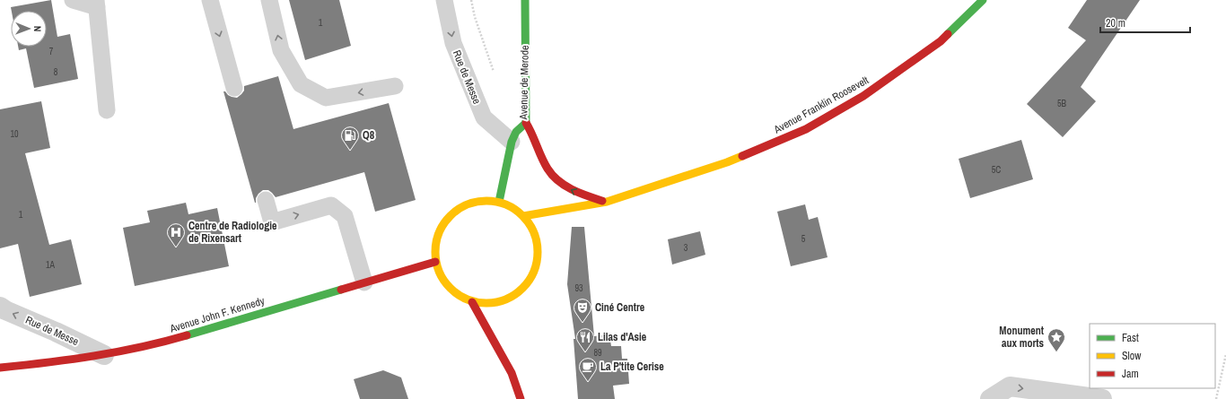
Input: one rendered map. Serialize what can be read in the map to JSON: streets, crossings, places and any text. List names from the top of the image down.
{
  "streets": {
    "main road": ["Avenue de Merode", "Avenue Franklin Roosevelt", "Avenue John F. Kennedy"],
    "street": ["Rue de Messe"]
  },
  "crossings": [
    ["Rue de Messe", "Avenue de Merode"],
    ["Rue de Messe", "Avenue John F. Kennedy"],
    ["Avenue de Merode", "Avenue Franklin Roosevelt"],
    ["Avenue de Merode", "Avenue John F. Kennedy"],
    ["Avenue Franklin Roosevelt", "Avenue John F. Kennedy"]
  ],
  "places": {
    "fuel station": ["Q8"],
    "hospital": ["Centre de Radiologie de Rixensart"],
    "theatre": ["Ciné Centre"],
    "restaurant": ["Lilas d'Asie"],
    "place": ["Monument aux morts"],
    "cafe": ["La P'tite Cerise"]
  },
  "house_numbers": [
    "1",
    "7",
    "8",
    "5B",
    "10",
    "5C",
    "1",
    "5",
    "3",
    "1A",
    "93",
    "89"
  ],
  "legend": ["Fast", "Slow", "Jam"],
  "scale_bar": "20 m",
  "north": "right"
}
